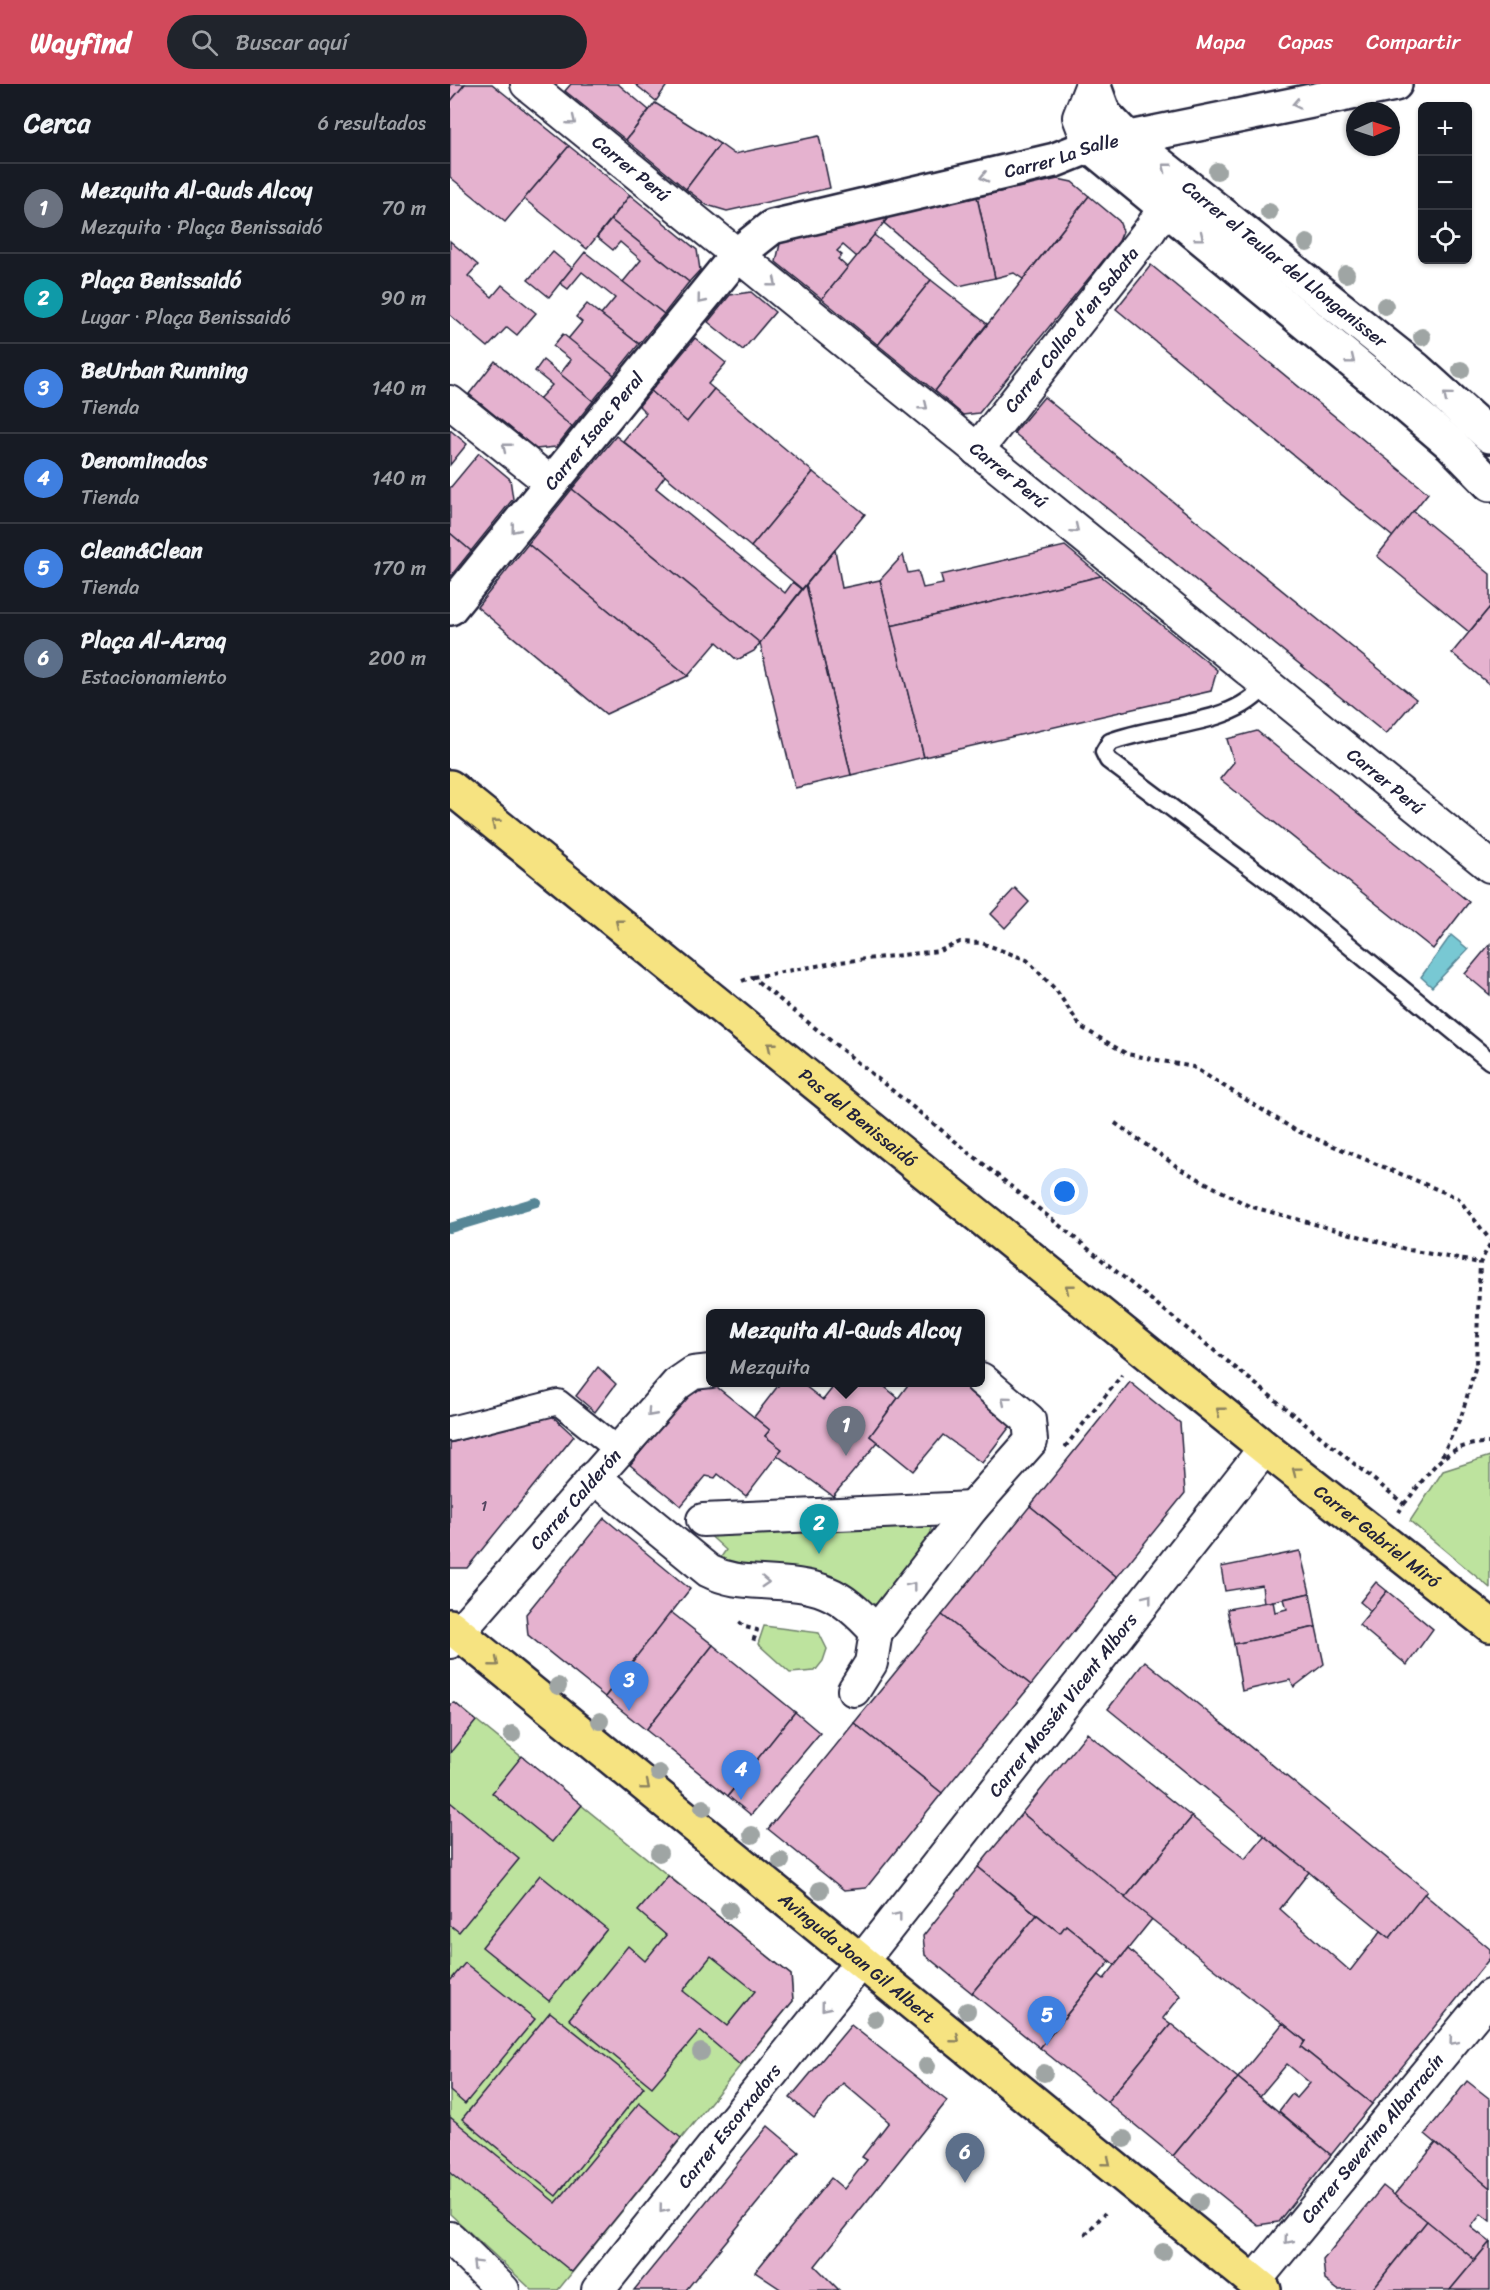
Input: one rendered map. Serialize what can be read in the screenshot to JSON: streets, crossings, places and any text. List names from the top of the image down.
{
  "streets": {
    "main road": ["Pas del Benissaidó", "Carrer Gabriel Miró", "Avinguda Joan Gil Albert"],
    "street": [
      "Carrer La Salle",
      "Carrer Perú",
      "Carrer el Teular del Llonganisser",
      "Carrer Collao d'en Sabata",
      "Carrer Isaac Peral",
      "Carrer Calderón",
      "Carrer Mossén Vicent Albors",
      "Carrer Escorxadors",
      "Carrer Severino Albarracín"
    ]
  },
  "crossings": [
    ["Carrer La Salle", "Carrer Perú"],
    ["Carrer La Salle", "Carrer el Teular del Llonganisser"],
    ["Carrer La Salle", "Carrer Isaac Peral"],
    ["Carrer Perú", "Carrer Collao d'en Sabata"],
    ["Carrer Perú", "Carrer Isaac Peral"],
    ["Carrer el Teular del Llonganisser", "Carrer Collao d'en Sabata"],
    ["Pas del Benissaidó", "Carrer Gabriel Miró"],
    ["Pas del Benissaidó", "Carrer Mossén Vicent Albors"],
    ["Carrer Calderón", "Avinguda Joan Gil Albert"],
    ["Carrer Gabriel Miró", "Carrer Mossén Vicent Albors"],
    ["Carrer Mossén Vicent Albors", "Avinguda Joan Gil Albert"],
    ["Carrer Mossén Vicent Albors", "Carrer Escorxadors"],
    ["Avinguda Joan Gil Albert", "Carrer Escorxadors"],
    ["Avinguda Joan Gil Albert", "Carrer Severino Albarracín"]
  ],
  "one_way": [
    "Carrer La Salle",
    "Carrer Perú",
    "Carrer Isaac Peral",
    "Pas del Benissaidó",
    "Carrer Gabriel Miró",
    "Avinguda Joan Gil Albert",
    "Carrer Escorxadors",
    "Carrer Severino Albarracín"
  ],
  "house_numbers": ["1"],
  "north": "right",
  "page": {
    "header": "Wayfind",
    "search": "Buscar aquí",
    "nav": ["Mapa", "Capas", "Compartir"],
    "heading": ["Cerca", "6 resultados"],
    "map_buttons": ["+", "−"],
    "list": [
      {
        "mark": "1",
        "name": "Mezquita Al-Quds Alcoy",
        "note": "Mezquita · Plaça Benissaidó",
        "value": "70 m"
      },
      {
        "mark": "2",
        "name": "Plaça Benissaidó",
        "note": "Lugar · Plaça Benissaidó",
        "value": "90 m"
      },
      {
        "mark": "3",
        "name": "BeUrban Running",
        "note": "Tienda",
        "value": "140 m"
      },
      {
        "mark": "4",
        "name": "Denominados",
        "note": "Tienda",
        "value": "140 m"
      },
      {
        "mark": "5",
        "name": "Clean&Clean",
        "note": "Tienda",
        "value": "170 m"
      },
      {
        "mark": "6",
        "name": "Plaça Al-Azraq",
        "note": "Estacionamiento",
        "value": "200 m"
      }
    ],
    "popup": ["Mezquita Al-Quds Alcoy", "Mezquita"],
    "pins": [
      "1",
      "2",
      "3",
      "4",
      "5",
      "6"
    ]
  }
}
